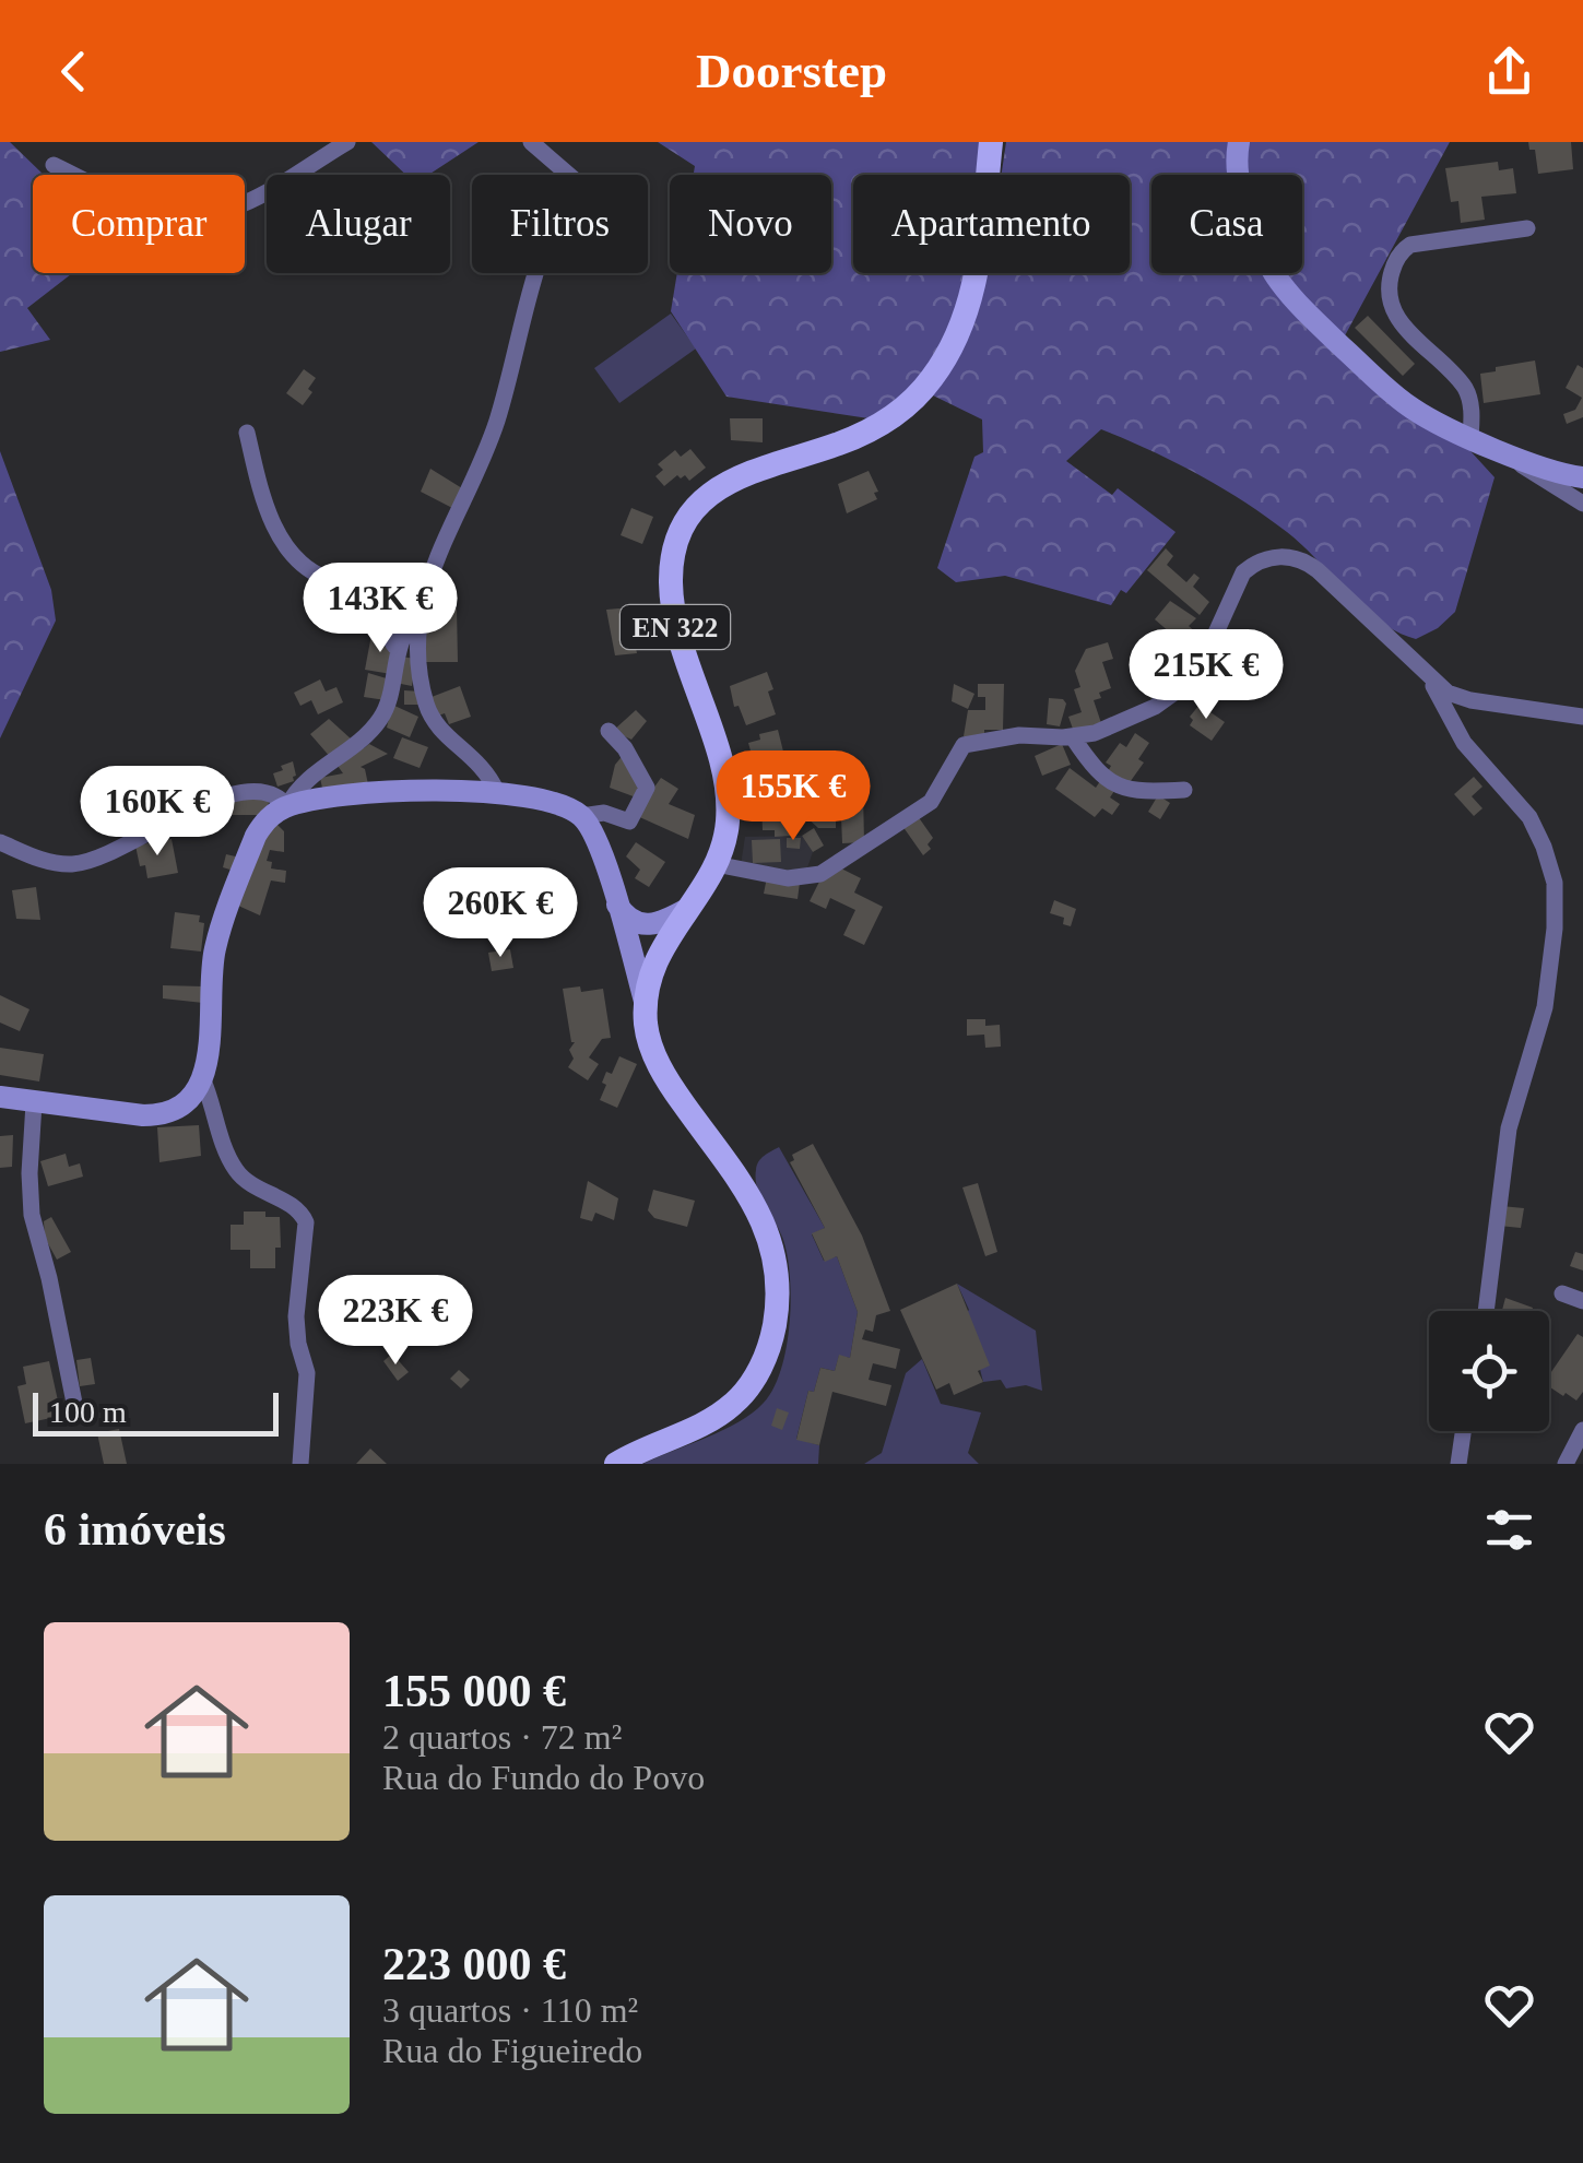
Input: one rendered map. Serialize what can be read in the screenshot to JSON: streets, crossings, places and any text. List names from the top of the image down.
{
  "streets": {
    "main road": ["EN 322"]
  },
  "scale_bar": "100 m",
  "page": {
    "header": "Doorstep",
    "chip": [
      "Comprar",
      "Alugar",
      "Filtros",
      "Novo",
      "Apartamento",
      "Casa"
    ],
    "price": [
      "143K €",
      "215K €",
      "155K €",
      "160K €",
      "260K €",
      "223K €"
    ],
    "scale": "100 m",
    "heading": "6 imóveis",
    "list": [
      {
        "name": "155 000 €",
        "note": "2 quartos · 72 m² · Rua do Fundo do Povo"
      },
      {
        "name": "223 000 €",
        "note": "3 quartos · 110 m² · Rua do Figueiredo"
      }
    ]
  }
}
